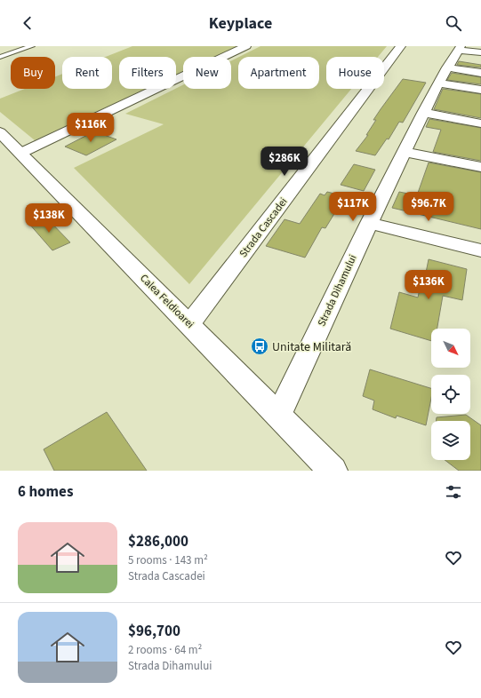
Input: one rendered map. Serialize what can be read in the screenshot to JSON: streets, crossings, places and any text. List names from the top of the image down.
{
  "streets": {
    "street": ["Strada Cascadei", "Strada Dihamului", "Calea Feldioarei"]
  },
  "crossings": [
    ["Strada Cascadei", "Calea Feldioarei"],
    ["Strada Dihamului", "Calea Feldioarei"]
  ],
  "places": {
    "bus stop": ["Unitate Militară"]
  },
  "north": "bottom right",
  "page": {
    "header": "Keyplace",
    "chip": [
      "Buy",
      "Rent",
      "Filters",
      "New",
      "Apartment",
      "House"
    ],
    "price": [
      "$116K",
      "$286K",
      "$117K",
      "$96.7K",
      "$138K",
      "$136K"
    ],
    "heading": "6 homes",
    "list": [
      {
        "name": "$286,000",
        "note": "5 rooms · 143 m² · Strada Cascadei"
      },
      {
        "name": "$96,700",
        "note": "2 rooms · 64 m² · Strada Dihamului"
      }
    ]
  }
}
